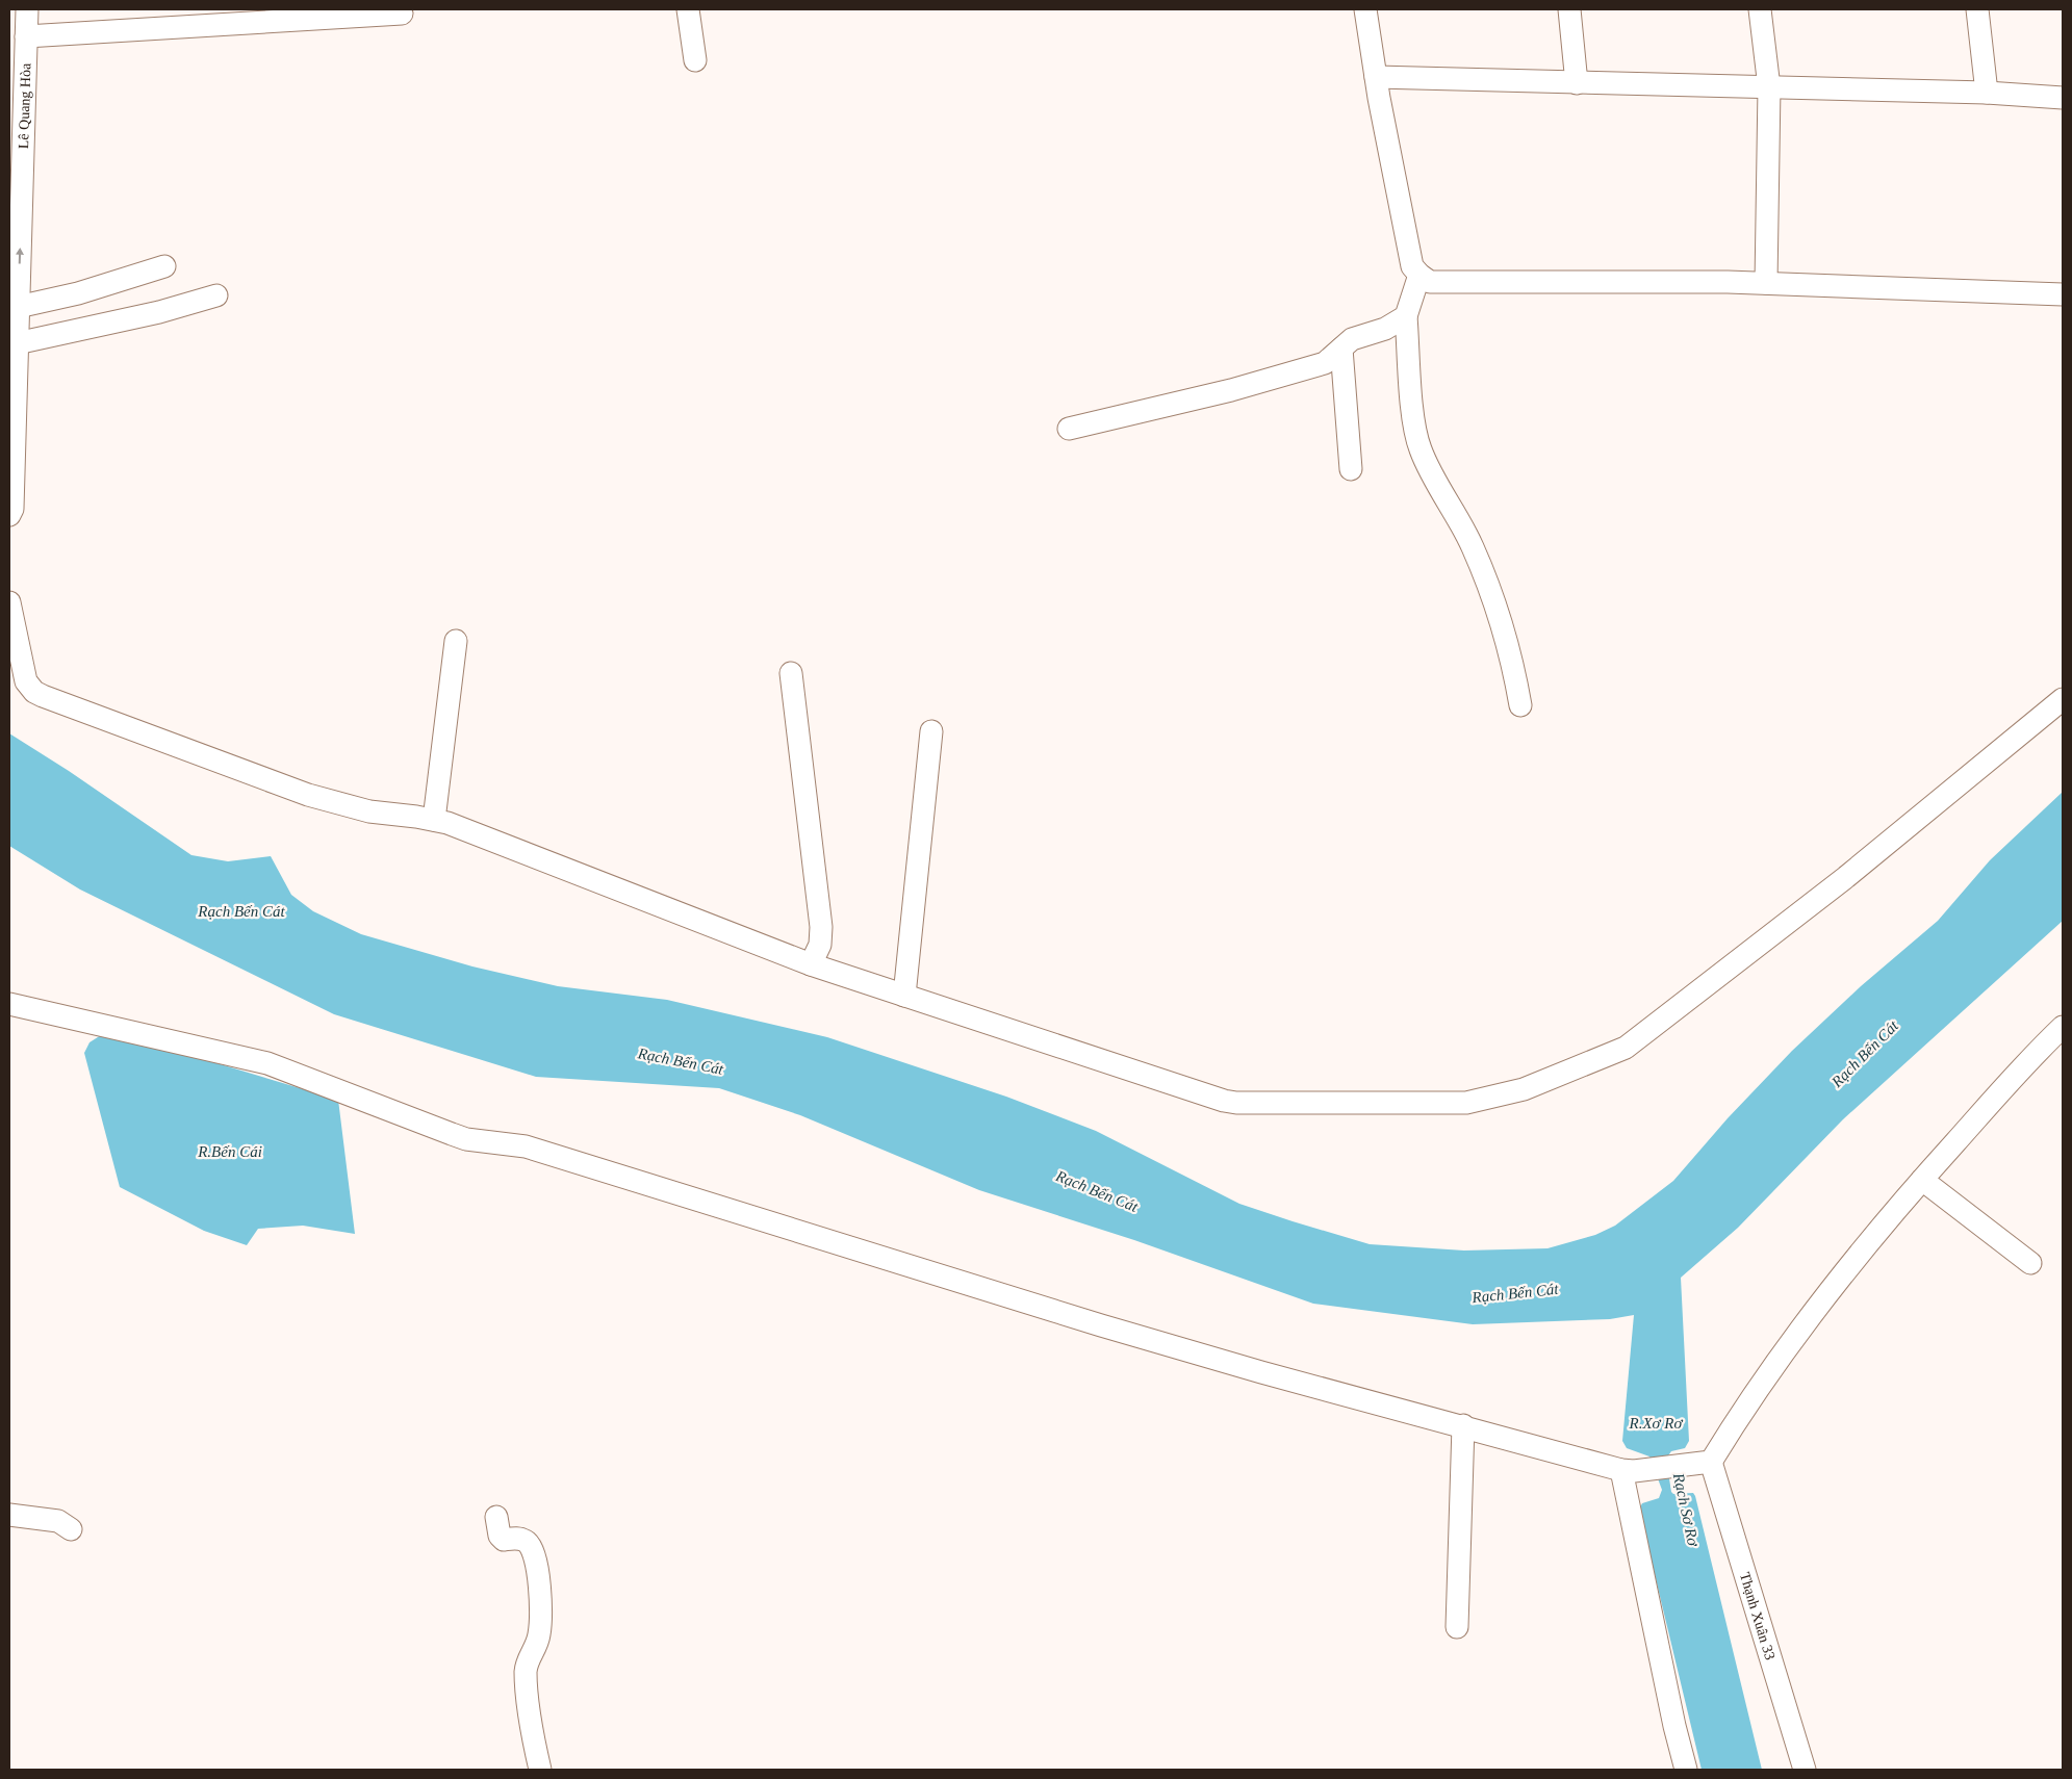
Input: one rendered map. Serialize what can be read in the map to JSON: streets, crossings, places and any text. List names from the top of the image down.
{
  "streets": {
    "street": ["Lê Quang Hòa", "Thạnh Xuân 33"]
  },
  "one_way": ["Lê Quang Hòa"],
  "water": [
    "Rạch Bến Cát",
    "R.Bến Cái",
    "R.Xơ Rơ",
    "Rạch Sơ Rơ"
  ]
}
